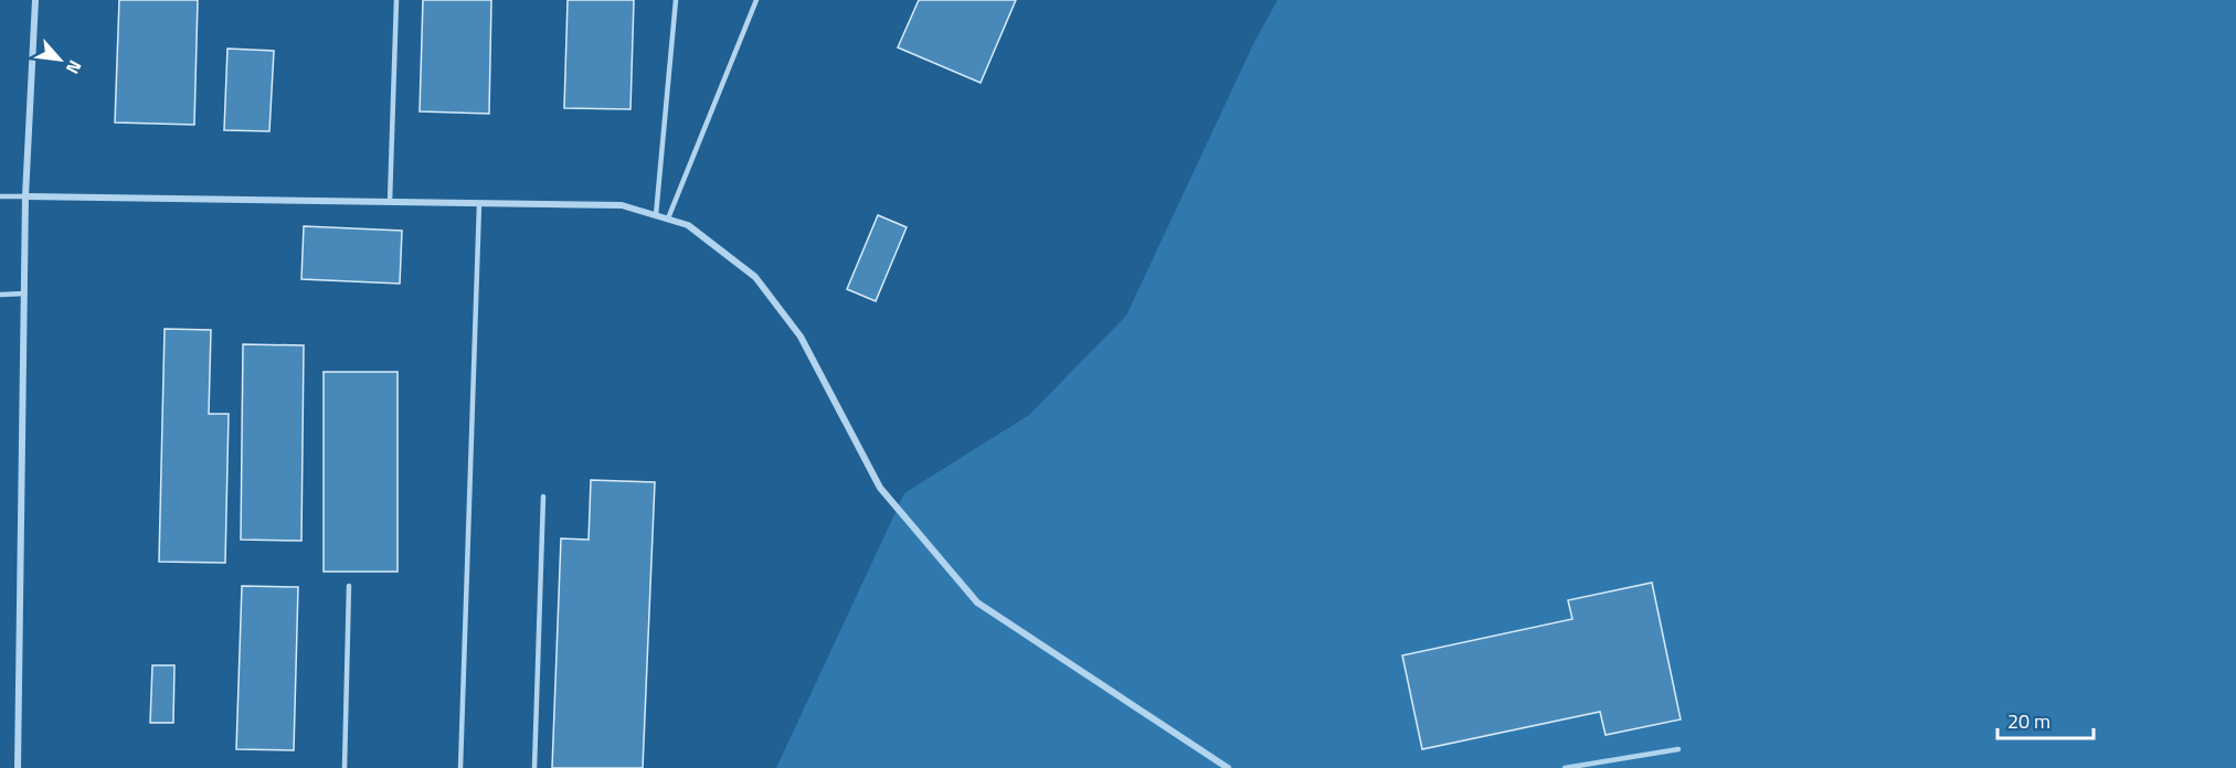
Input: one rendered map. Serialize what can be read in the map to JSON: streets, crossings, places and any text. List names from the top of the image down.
{
  "scale_bar": "20 m",
  "north": "bottom right"
}
